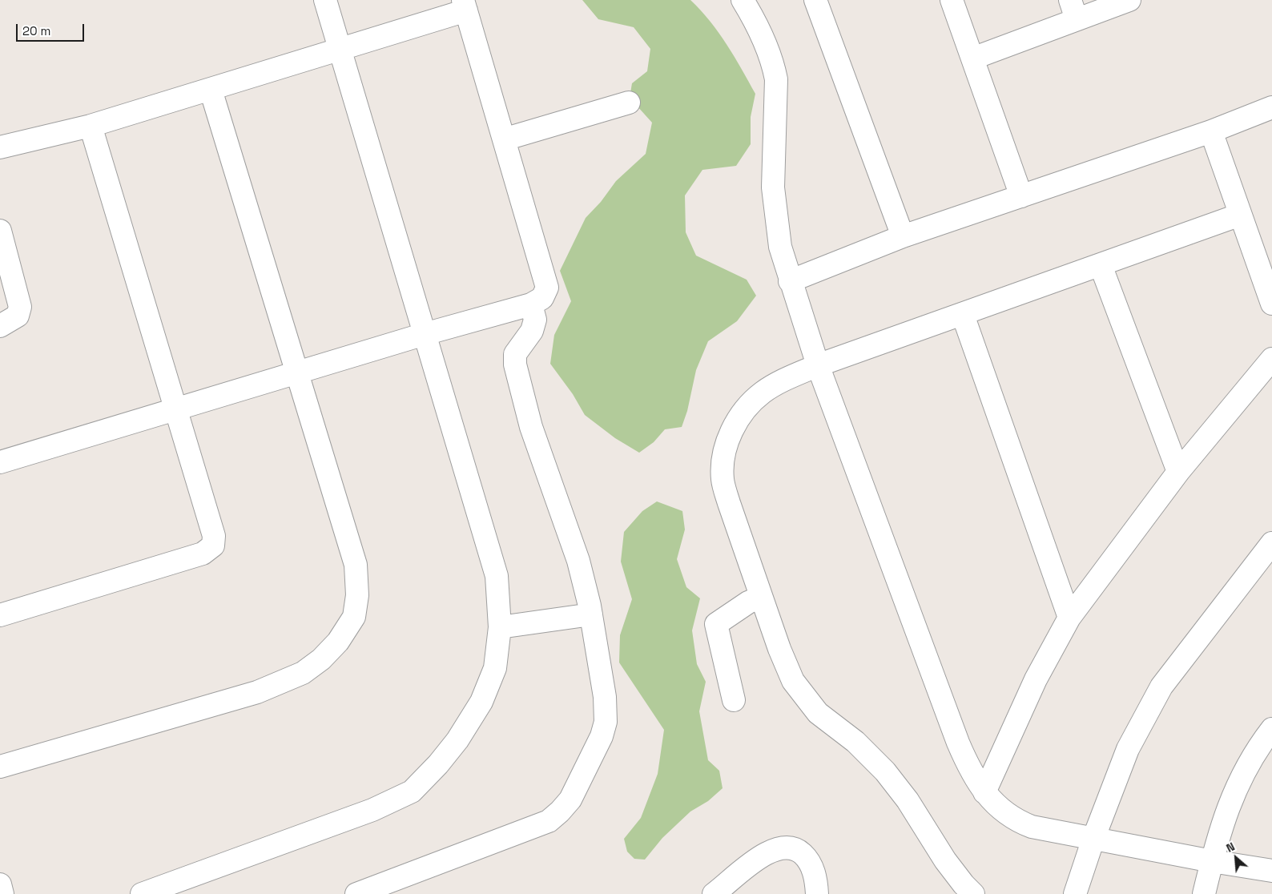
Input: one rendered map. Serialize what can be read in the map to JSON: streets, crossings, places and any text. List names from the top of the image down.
{
  "scale_bar": "20 m",
  "north": "top left"
}
